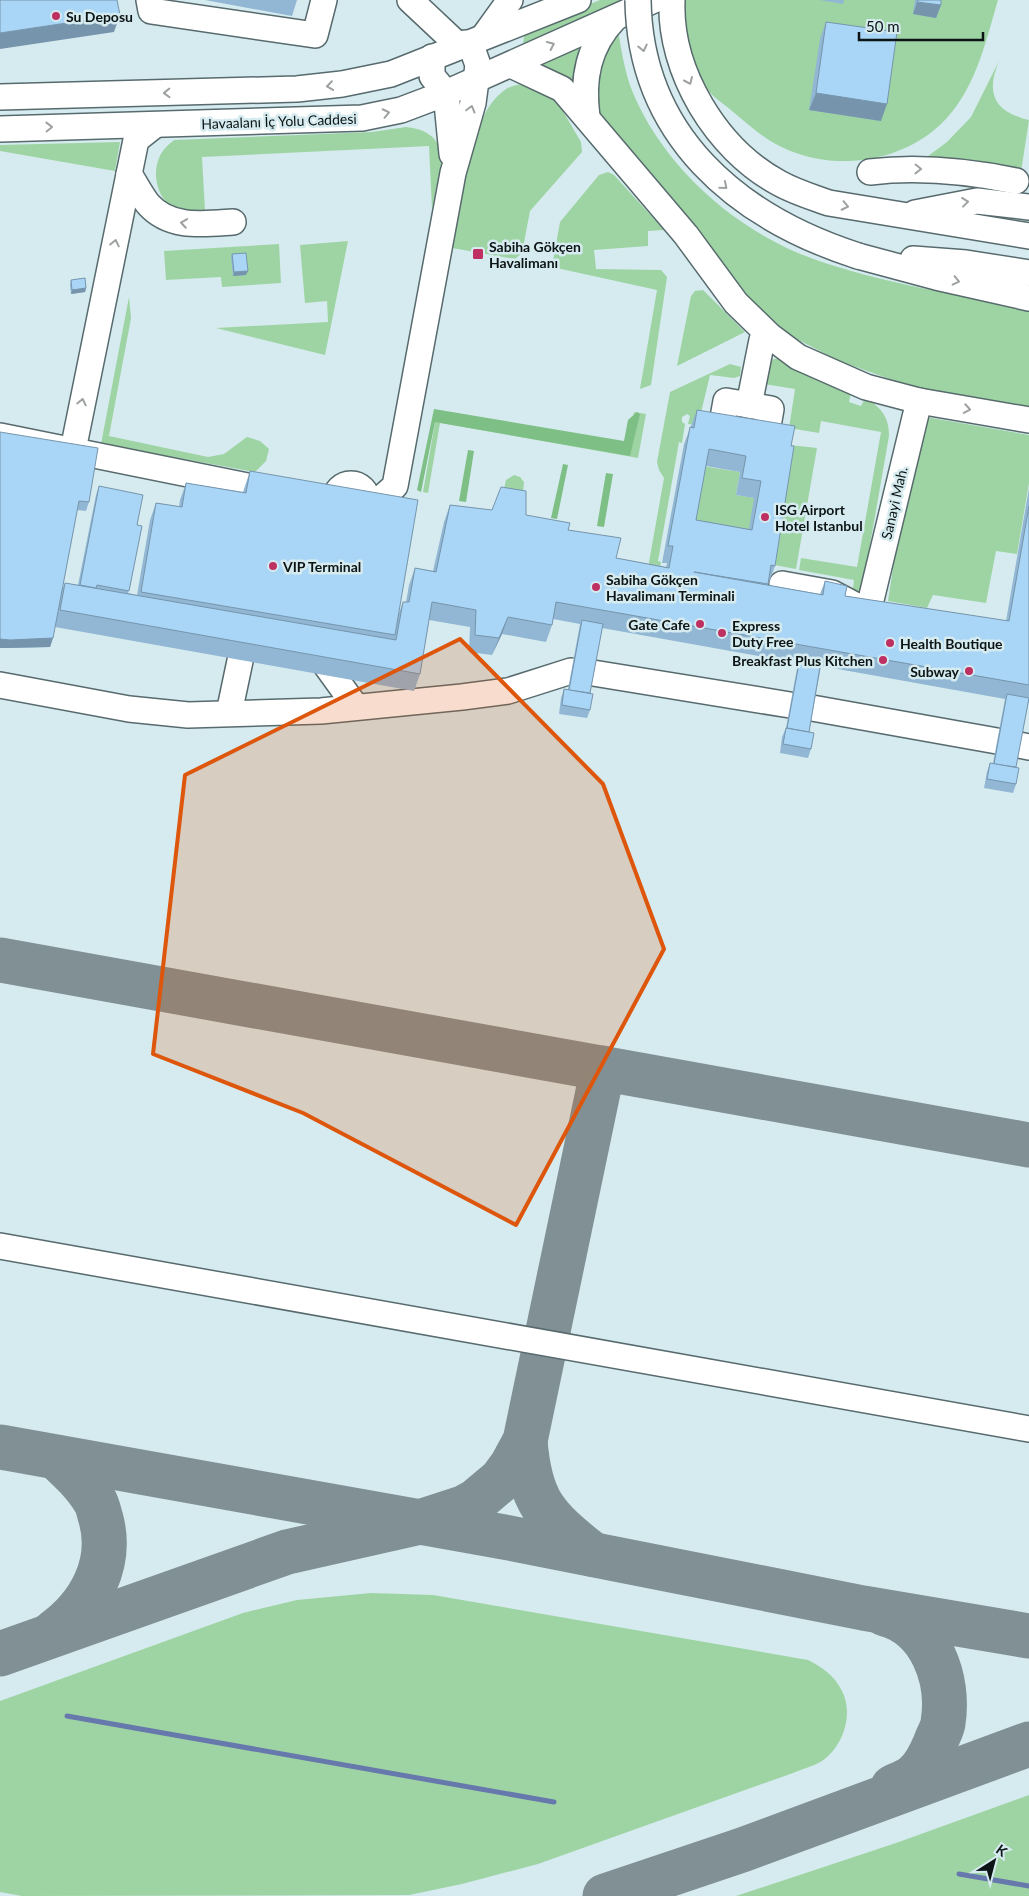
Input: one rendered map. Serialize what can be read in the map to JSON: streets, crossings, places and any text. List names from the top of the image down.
{
  "streets": {
    "street": ["Havaalanı İç Yolu Caddesi", "Sanayi Mah."]
  },
  "places": {
    "other": [
      "Su Deposu",
      "ISG Airport Hotel Istanbul",
      "VIP Terminal",
      "Sabiha Gökçen Havalimanı Terminali",
      "Gate Cafe",
      "Express Duty Free",
      "Health Boutique",
      "Breakfast Plus Kitchen",
      "Subway"
    ],
    "transit": ["Sabiha Gökçen Havalimanı"]
  },
  "scale_bar": "50 m",
  "north": "top right"
}
